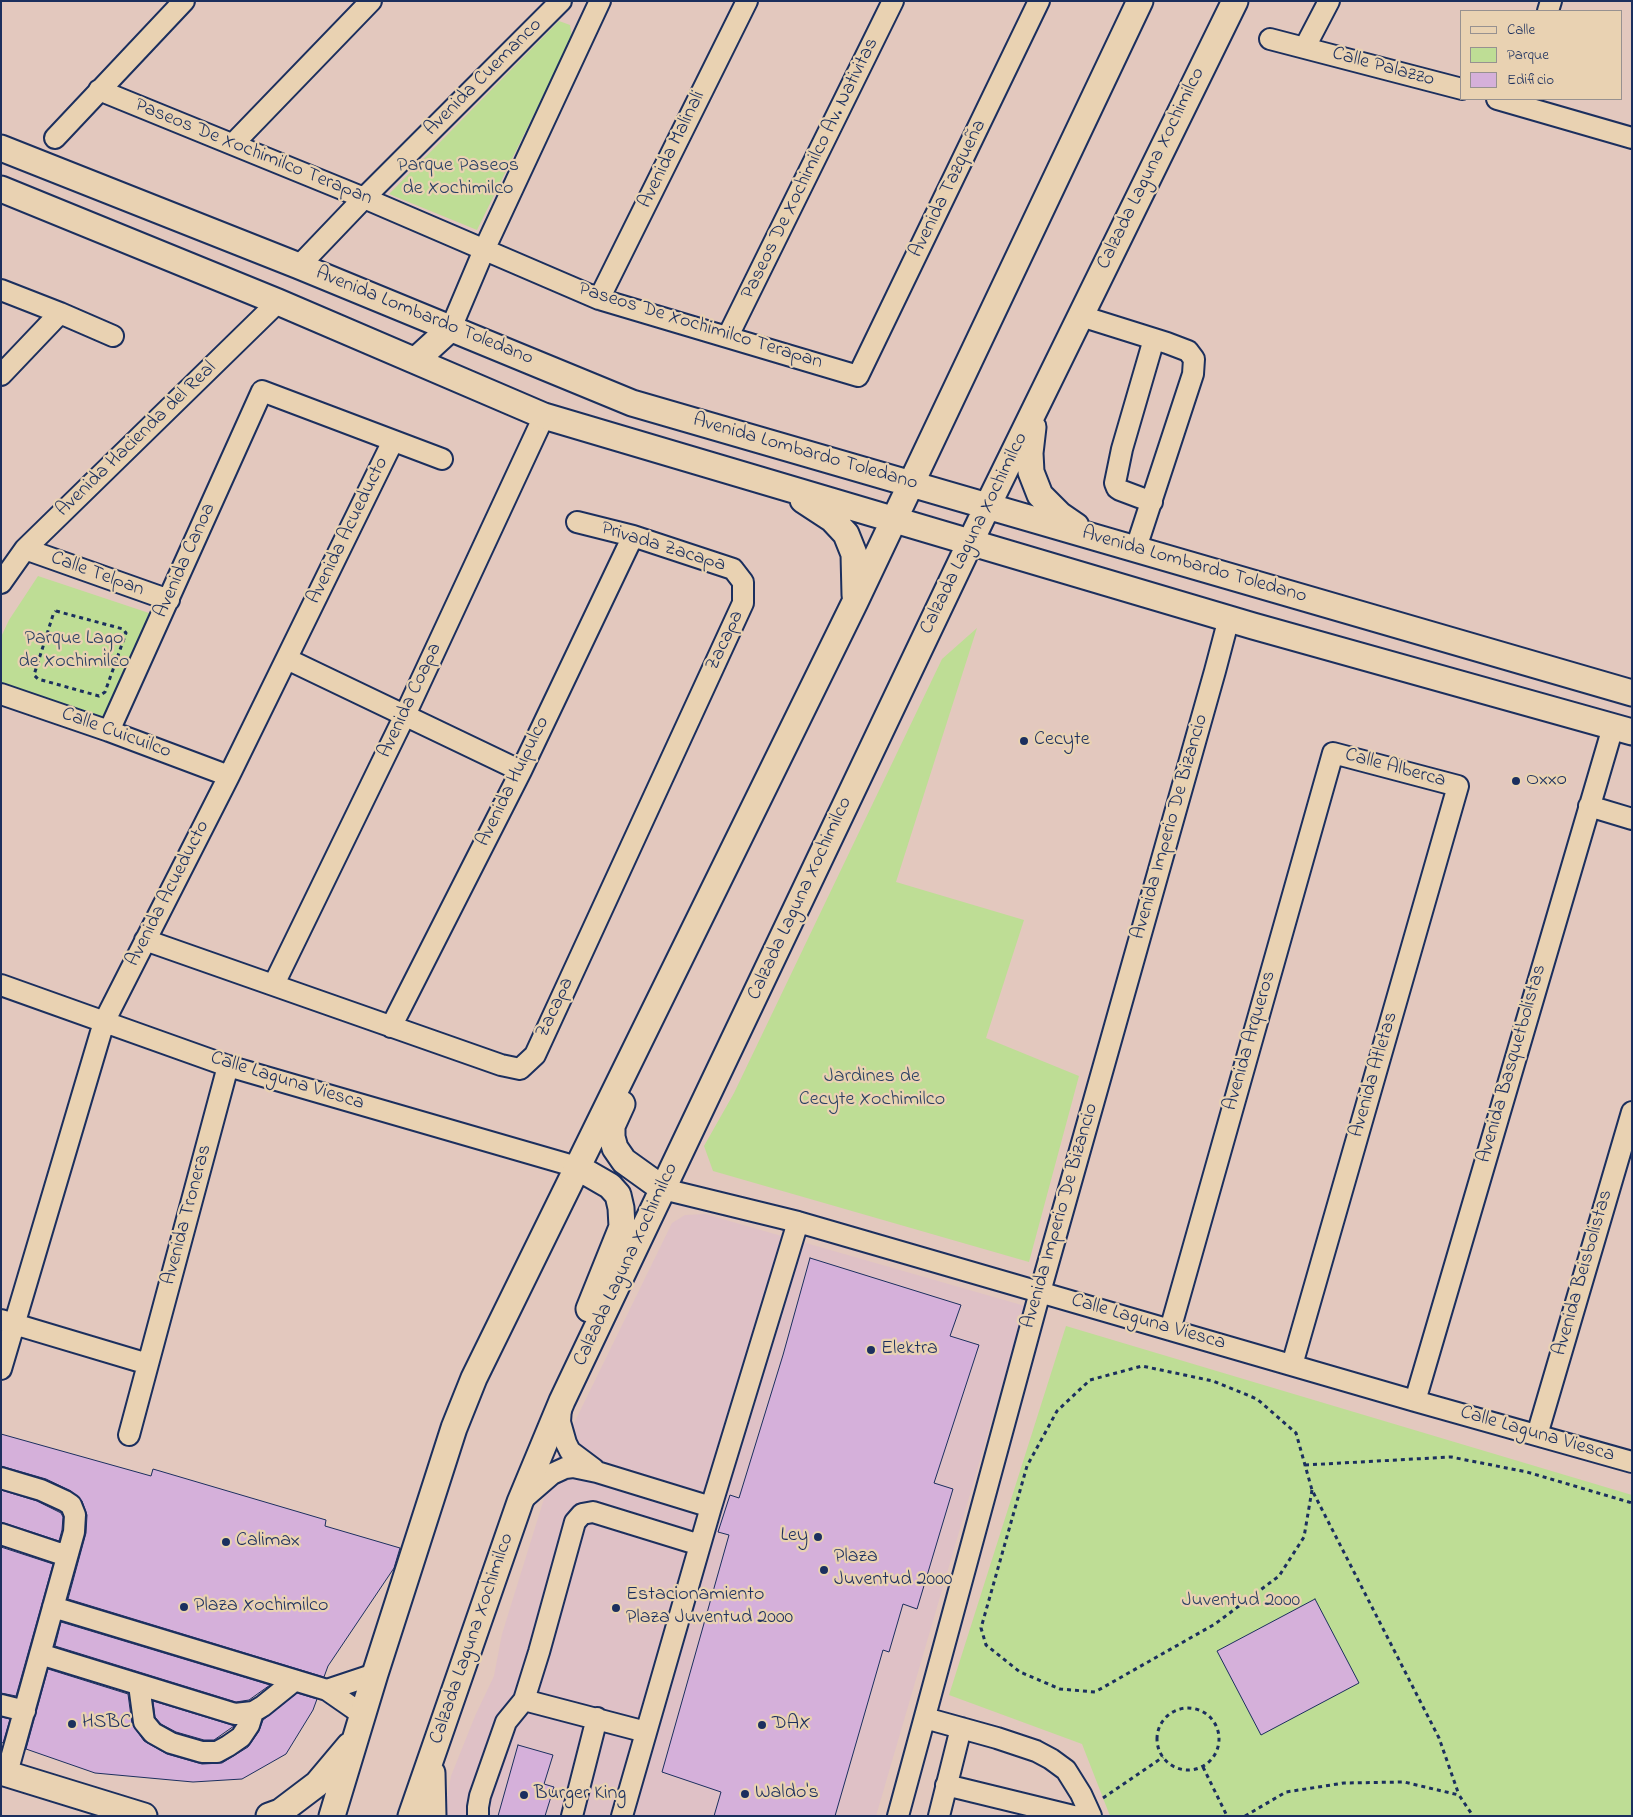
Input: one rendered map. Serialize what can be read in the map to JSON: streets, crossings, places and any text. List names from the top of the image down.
{
  "streets": {
    "main road": ["Calzada Laguna Xochimilco", "Avenida Lombardo Toledano"],
    "street": [
      "Calle Palazzo",
      "Avenida Cuemanco",
      "Avenida Malinali",
      "Paseos De Xochimilco Terapan",
      "Paseos De Xochimilco Av. Nativitas",
      "Avenida Tazqueña",
      "Avenida Hacienda del Real",
      "Avenida Acueducto",
      "Privada Zacapa",
      "Avenida Canoa",
      "Calle Telpan",
      "Zacapa",
      "Avenida Coapa",
      "Calle Cuicuilco",
      "Calle Alberca",
      "Avenida Huipulco",
      "Avenida Imperio De Bizancio",
      "Avenida Arqueros",
      "Avenida Basquetbolistas",
      "Avenida Atletas",
      "Calle Laguna Viesca",
      "Avenida Troneras",
      "Avenida Beisbolistas"
    ]
  },
  "crossings": [
    ["Avenida Cuemanco", "Paseos De Xochimilco Terapan"],
    ["Avenida Cuemanco", "Avenida Lombardo Toledano"],
    ["Avenida Malinali", "Paseos De Xochimilco Terapan"],
    ["Paseos De Xochimilco Terapan", "Paseos De Xochimilco Av. Nativitas"],
    ["Paseos De Xochimilco Terapan", "Avenida Tazqueña"],
    ["Calzada Laguna Xochimilco", "Avenida Lombardo Toledano"],
    ["Calzada Laguna Xochimilco", "Calle Laguna Viesca"],
    ["Avenida Lombardo Toledano", "Avenida Hacienda del Real"],
    ["Avenida Lombardo Toledano", "Avenida Coapa"],
    ["Avenida Lombardo Toledano", "Avenida Imperio De Bizancio"],
    ["Avenida Lombardo Toledano", "Avenida Basquetbolistas"],
    ["Avenida Hacienda del Real", "Calle Telpan"],
    ["Avenida Acueducto", "Avenida Canoa"],
    ["Avenida Acueducto", "Zacapa"],
    ["Avenida Acueducto", "Calle Cuicuilco"],
    ["Avenida Acueducto", "Calle Laguna Viesca"],
    ["Privada Zacapa", "Zacapa"],
    ["Privada Zacapa", "Avenida Huipulco"],
    ["Avenida Canoa", "Calle Telpan"],
    ["Avenida Canoa", "Calle Cuicuilco"],
    ["Zacapa", "Avenida Coapa"],
    ["Zacapa", "Avenida Huipulco"],
    ["Calle Alberca", "Avenida Arqueros"],
    ["Calle Alberca", "Avenida Atletas"],
    ["Avenida Imperio De Bizancio", "Calle Laguna Viesca"],
    ["Avenida Arqueros", "Calle Laguna Viesca"],
    ["Avenida Basquetbolistas", "Calle Laguna Viesca"],
    ["Avenida Atletas", "Calle Laguna Viesca"],
    ["Calle Laguna Viesca", "Avenida Troneras"],
    ["Calle Laguna Viesca", "Avenida Beisbolistas"]
  ],
  "parks": [
    "Parque Paseos de Xochimilco",
    "Parque Lago de Xochimilco",
    "Jardines de Cecyte Xochimilco",
    "Juventud 2000"
  ],
  "places": [
    "Cecyte",
    "Oxxo",
    "Elektra",
    "Ley",
    "Calimax",
    "Plaza Juventud 2000",
    "Plaza Xochimilco",
    "Estacionamiento Plaza Juventud 2000",
    "HSBC",
    "DAX",
    "Waldo's",
    "Burger King"
  ],
  "legend": ["Calle", "Parque", "Edificio"]
}
